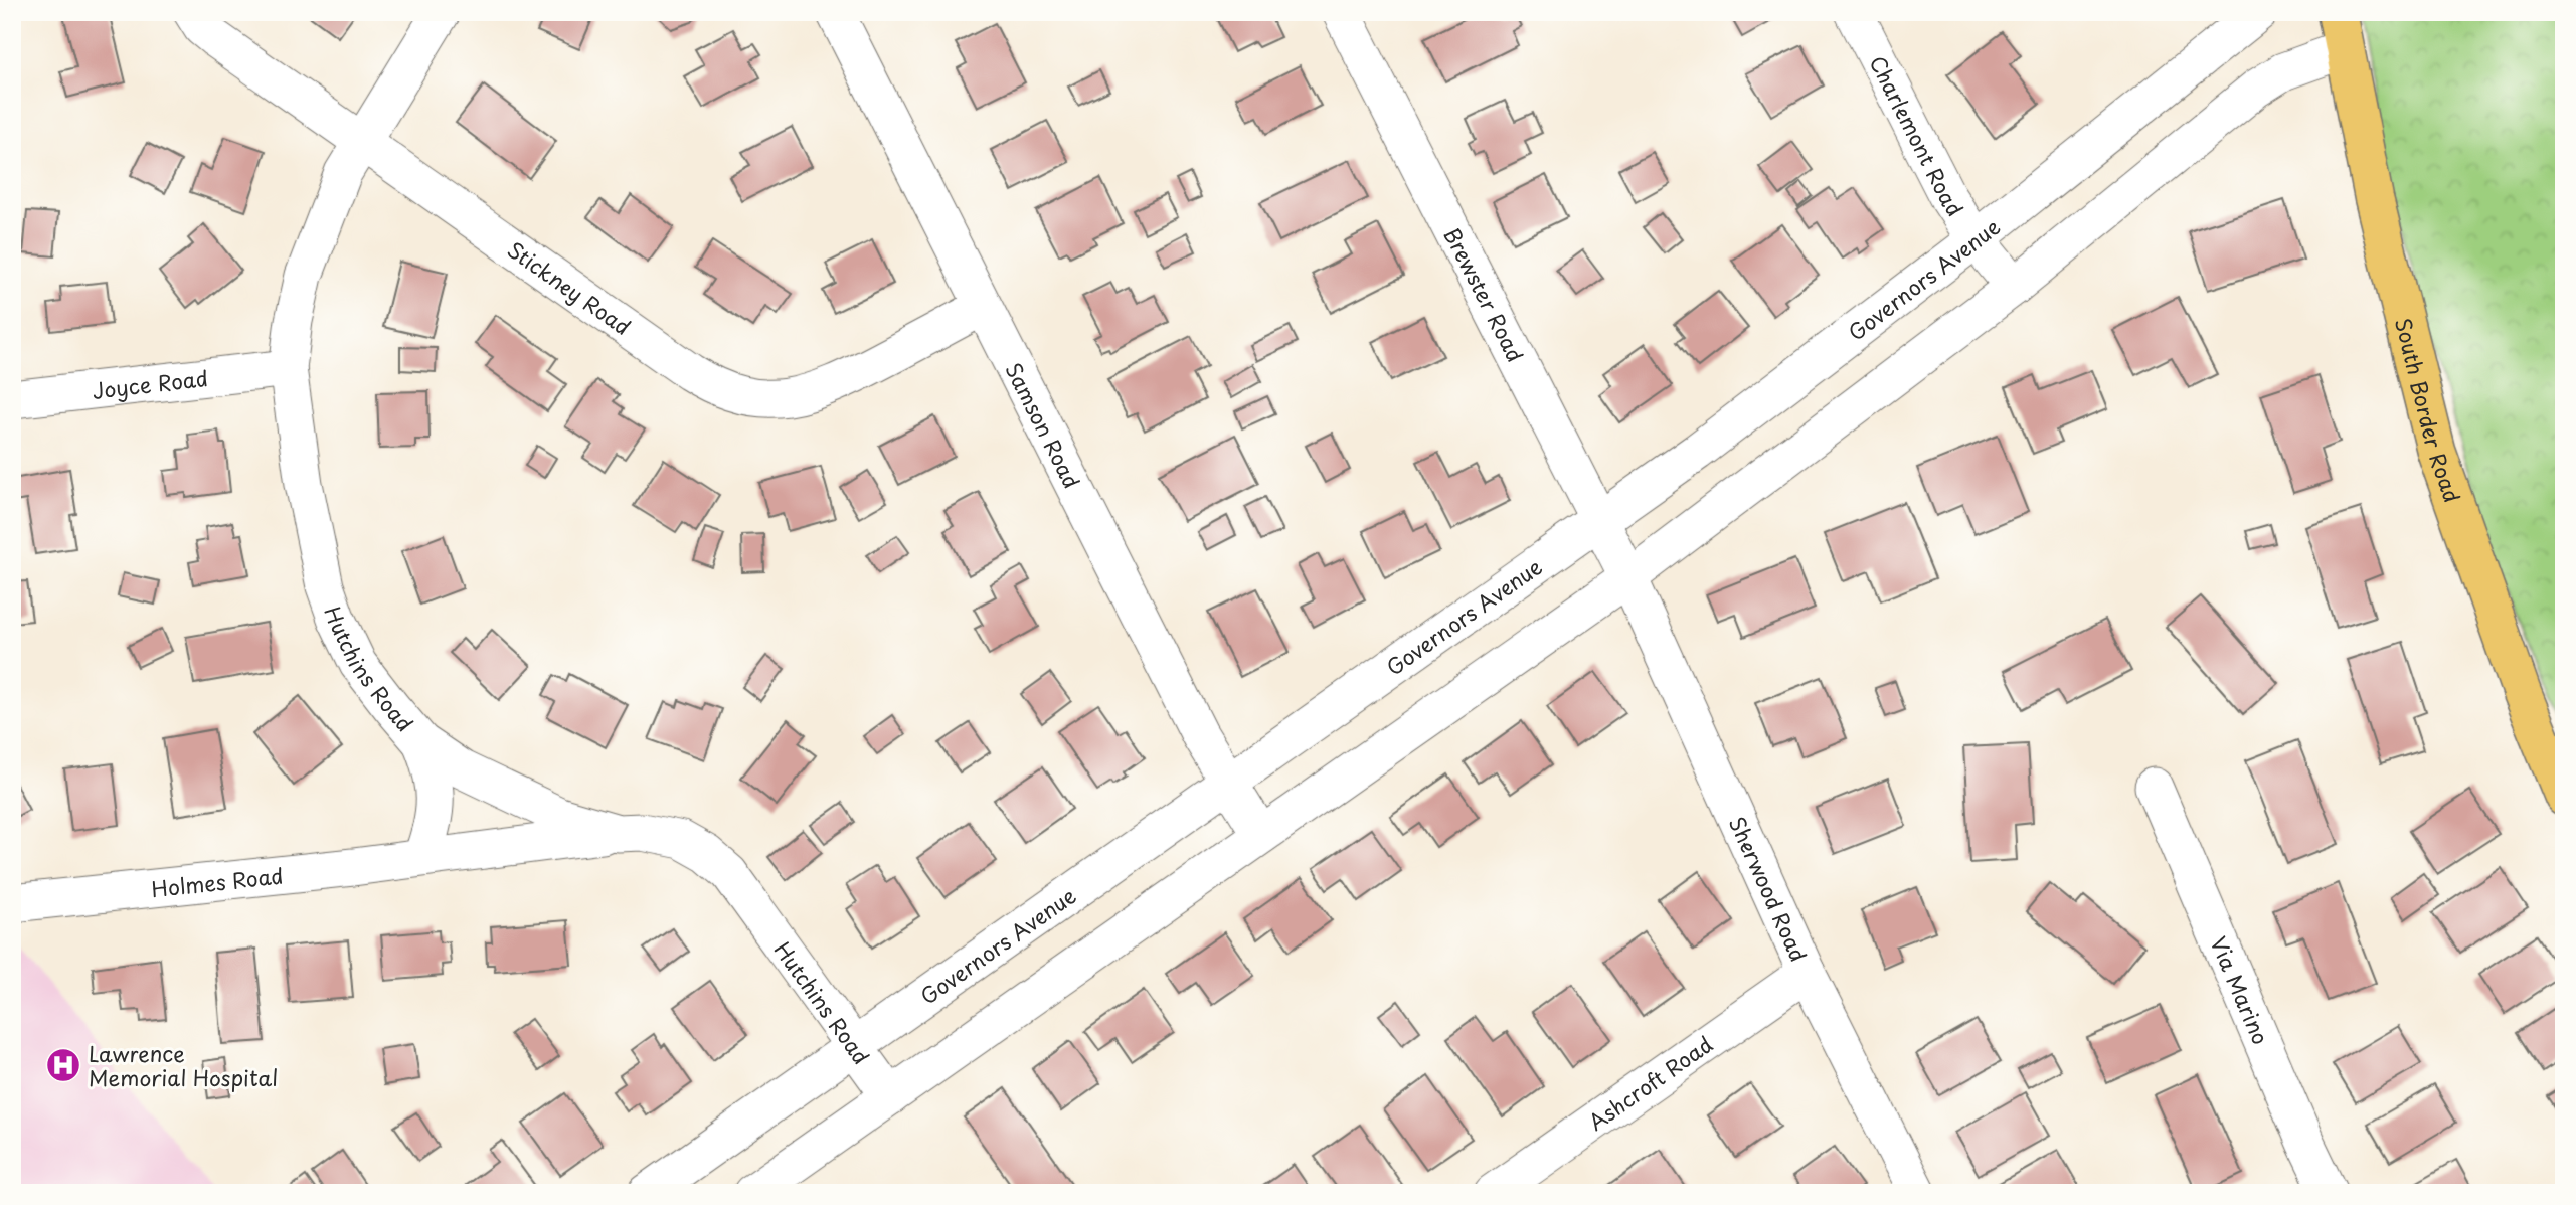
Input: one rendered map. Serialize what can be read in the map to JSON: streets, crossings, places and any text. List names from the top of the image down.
{
  "streets": {
    "main road": ["South Border Road"],
    "street": [
      "Charlemont Road",
      "Governors Avenue",
      "Stickney Road",
      "Brewster Road",
      "Joyce Road",
      "Samson Road",
      "Hutchins Road",
      "Holmes Road",
      "Sherwood Road",
      "Via Marino",
      "Ashcroft Road"
    ]
  },
  "crossings": [
    ["Charlemont Road", "Governors Avenue"],
    ["Governors Avenue", "Brewster Road"],
    ["Governors Avenue", "Samson Road"],
    ["Governors Avenue", "Hutchins Road"],
    ["Stickney Road", "Samson Road"],
    ["Stickney Road", "Hutchins Road"],
    ["Brewster Road", "Sherwood Road"],
    ["Joyce Road", "Hutchins Road"],
    ["Hutchins Road", "Holmes Road"],
    ["Sherwood Road", "Ashcroft Road"]
  ],
  "places": {
    "hospital": ["Lawrence Memorial Hospital"]
  }
}
